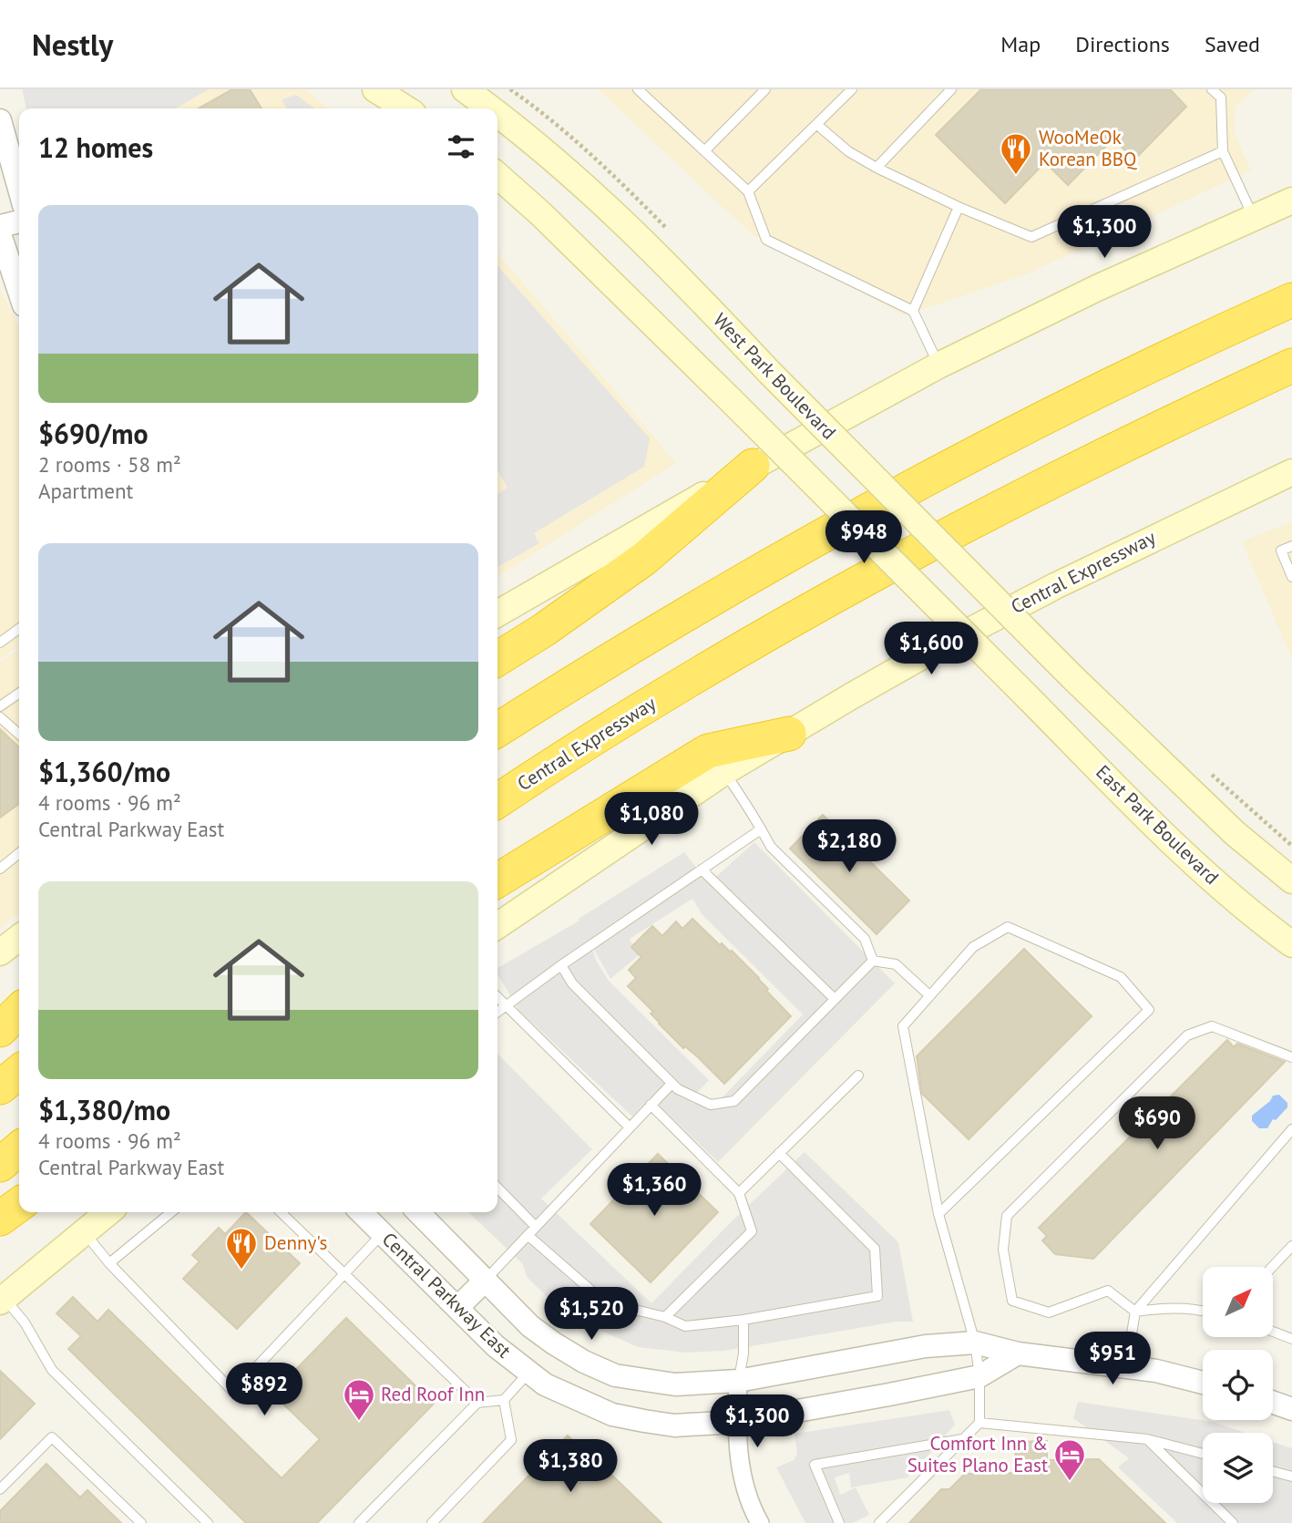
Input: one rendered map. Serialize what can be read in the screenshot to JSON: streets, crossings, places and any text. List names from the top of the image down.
{
  "streets": {
    "highway": ["Central Expressway"],
    "main road": ["West Park Boulevard", "East Park Boulevard"],
    "street": ["Central Parkway East"]
  },
  "places": {
    "restaurant": ["WooMeOk Korean BBQ", "Denny's"],
    "hotel": ["Red Roof Inn", "Comfort Inn & Suites Plano East"]
  },
  "north": "top right",
  "page": {
    "header": "Nestly",
    "nav": ["Map", "Directions", "Saved"],
    "heading": "12 homes",
    "list": [
      {
        "name": "$690/mo",
        "note": "2 rooms · 58 m² · Apartment"
      },
      {
        "name": "$1,360/mo",
        "note": "4 rooms · 96 m² · Central Parkway East"
      },
      {
        "name": "$1,380/mo",
        "note": "4 rooms · 96 m² · Central Parkway East"
      }
    ],
    "price": [
      "$1,300",
      "$948",
      "$1,600",
      "$1,080",
      "$2,180",
      "$690",
      "$1,360",
      "$1,520",
      "$951",
      "$892",
      "$1,300",
      "$1,380"
    ]
  }
}
